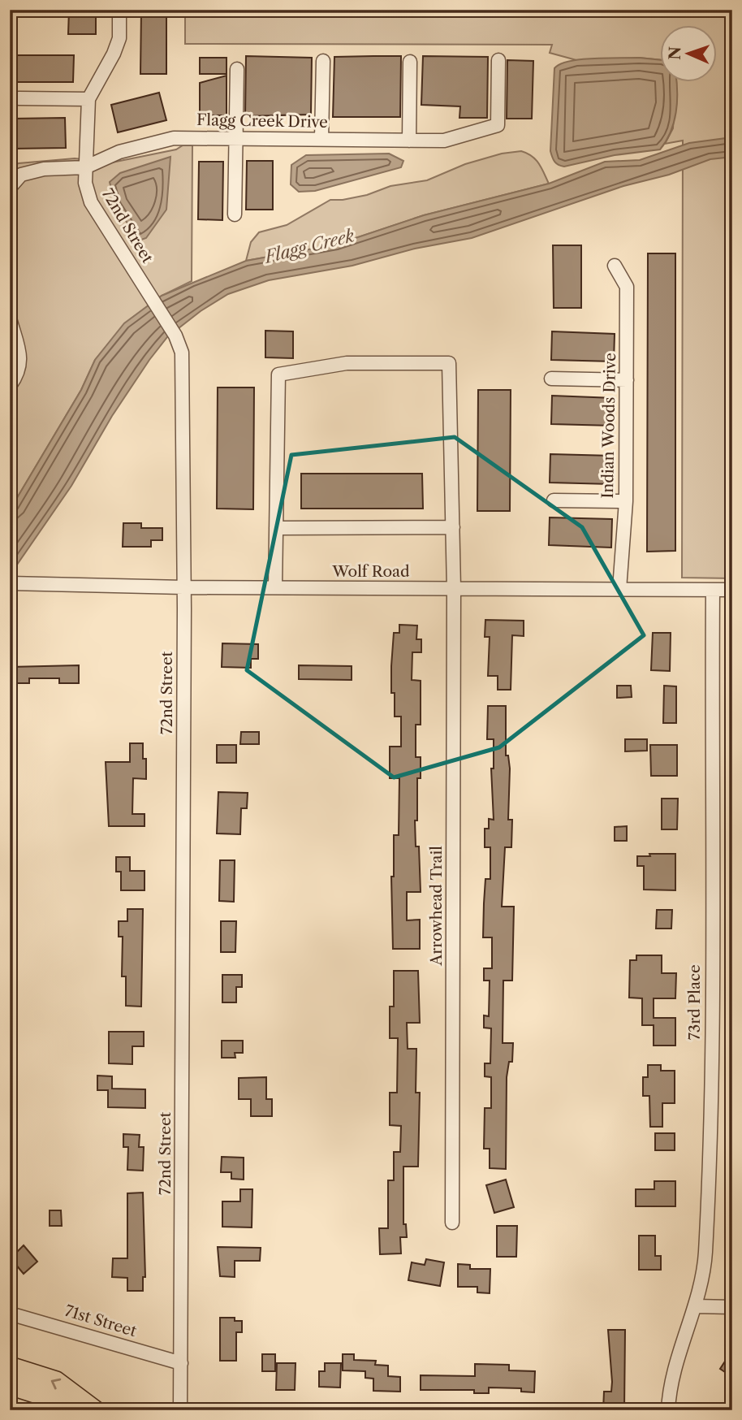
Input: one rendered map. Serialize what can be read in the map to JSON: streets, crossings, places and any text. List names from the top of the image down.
{
  "streets": {
    "street": [
      "Flagg Creek Drive",
      "72nd Street",
      "Indian Woods Drive",
      "Wolf Road",
      "Arrowhead Trail",
      "73rd Place",
      "71st Street"
    ]
  },
  "crossings": [
    ["Flagg Creek Drive", "72nd Street"],
    ["72nd Street", "Wolf Road"],
    ["72nd Street", "71st Street"],
    ["Indian Woods Drive", "Wolf Road"],
    ["Wolf Road", "Arrowhead Trail"],
    ["Wolf Road", "73rd Place"]
  ],
  "water": ["Flagg Creek"],
  "north": "left"
}
